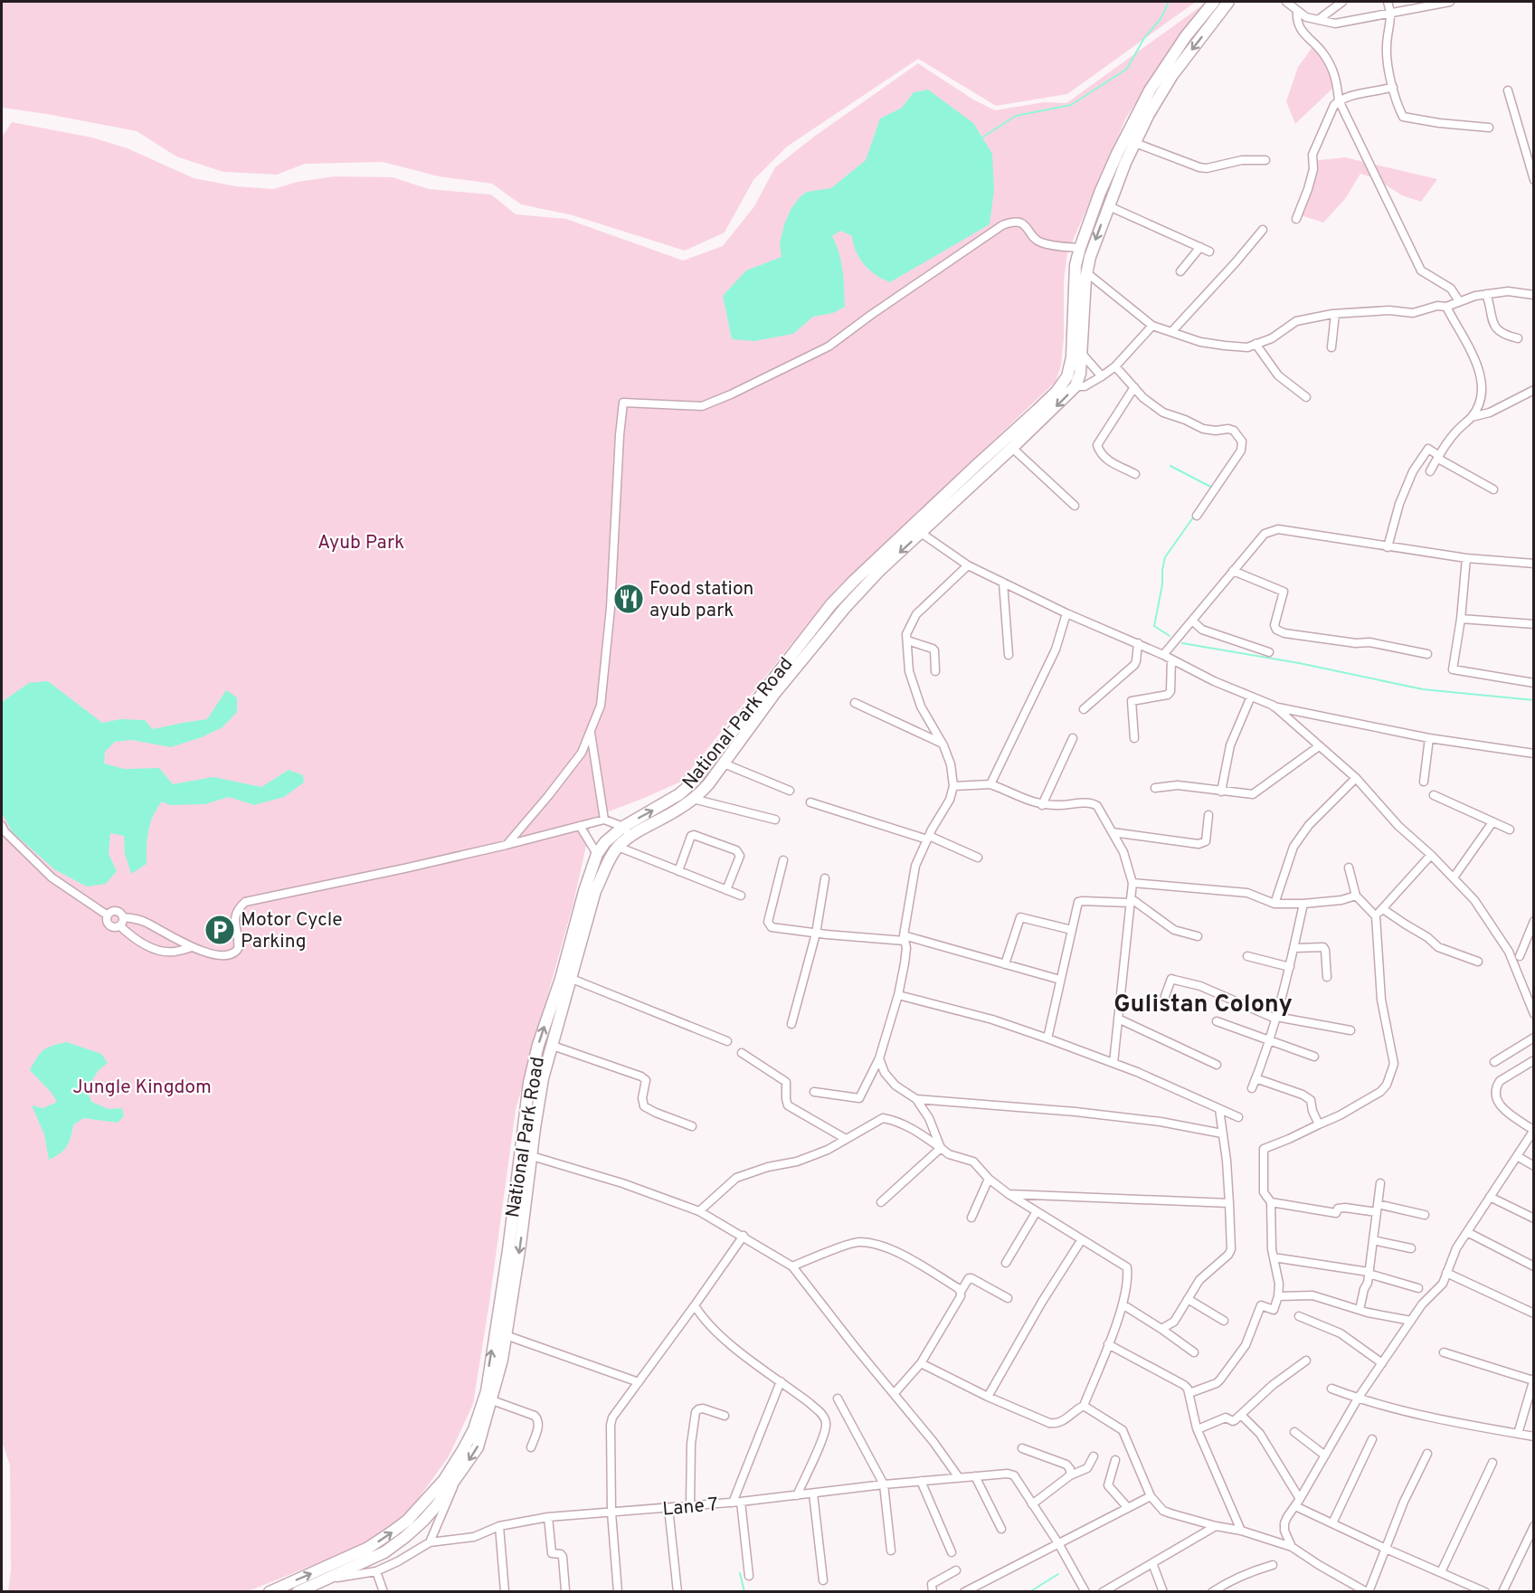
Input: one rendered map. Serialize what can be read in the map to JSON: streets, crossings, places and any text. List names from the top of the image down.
{
  "streets": {
    "main road": ["National Park Road"],
    "street": ["Lane 7"]
  },
  "crossings": [
    ["National Park Road", "Lane 7"]
  ],
  "districts": ["Gulistan Colony"],
  "parks": ["Ayub Park", "Jungle Kingdom"],
  "places": {
    "restaurant": ["Food station ayub park"],
    "parking": ["Motor Cycle Parking"]
  }
}
